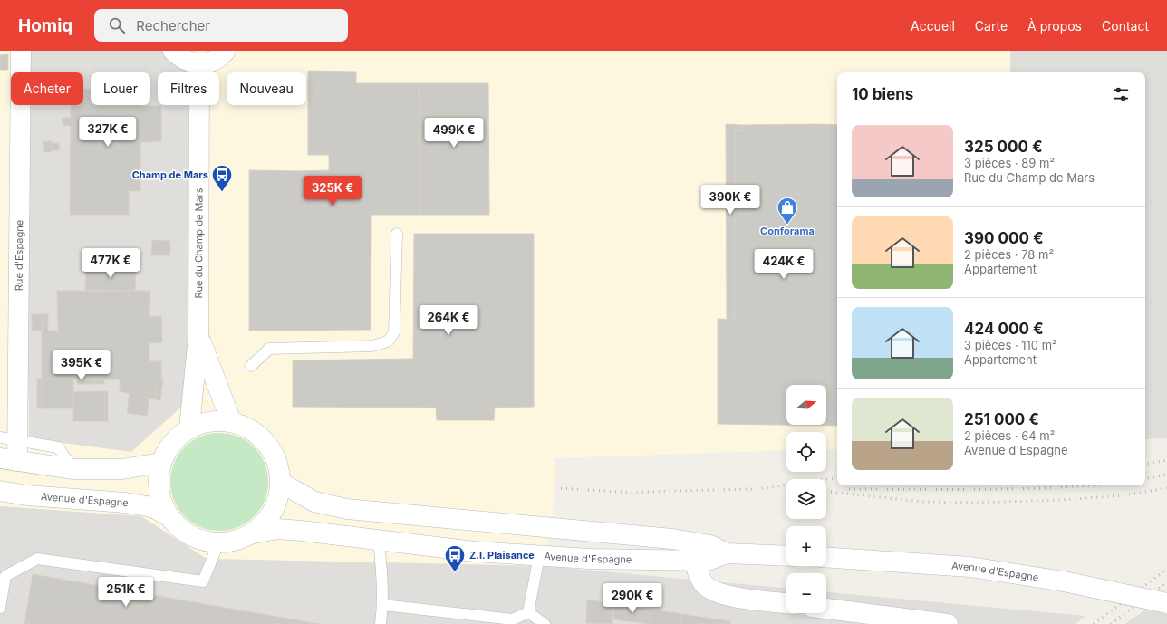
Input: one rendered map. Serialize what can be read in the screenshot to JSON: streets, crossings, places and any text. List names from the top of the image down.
{
  "streets": {
    "main road": ["Rue du Champ de Mars", "Rue d'Espagne", "Avenue d'Espagne"]
  },
  "crossings": [
    ["Rue du Champ de Mars", "Avenue d'Espagne"]
  ],
  "places": {
    "bus stop": ["Champ de Mars", "Z.I. Plaisance"],
    "shop": ["Conforama"]
  },
  "north": "right",
  "page": {
    "header": "Homiq",
    "search": "Rechercher",
    "nav": [
      "Accueil",
      "Carte",
      "À propos",
      "Contact"
    ],
    "chip": [
      "Acheter",
      "Louer",
      "Filtres",
      "Nouveau"
    ],
    "heading": "10 biens",
    "list": [
      {
        "name": "325 000 €",
        "note": "3 pièces · 89 m² · Rue du Champ de Mars"
      },
      {
        "name": "390 000 €",
        "note": "2 pièces · 78 m² · Appartement"
      },
      {
        "name": "424 000 €",
        "note": "3 pièces · 110 m² · Appartement"
      },
      {
        "name": "251 000 €",
        "note": "2 pièces · 64 m² · Avenue d'Espagne"
      }
    ],
    "price": [
      "327K €",
      "499K €",
      "325K €",
      "390K €",
      "477K €",
      "424K €",
      "264K €",
      "395K €",
      "251K €",
      "290K €"
    ],
    "map_buttons": ["+", "−"]
  }
}
